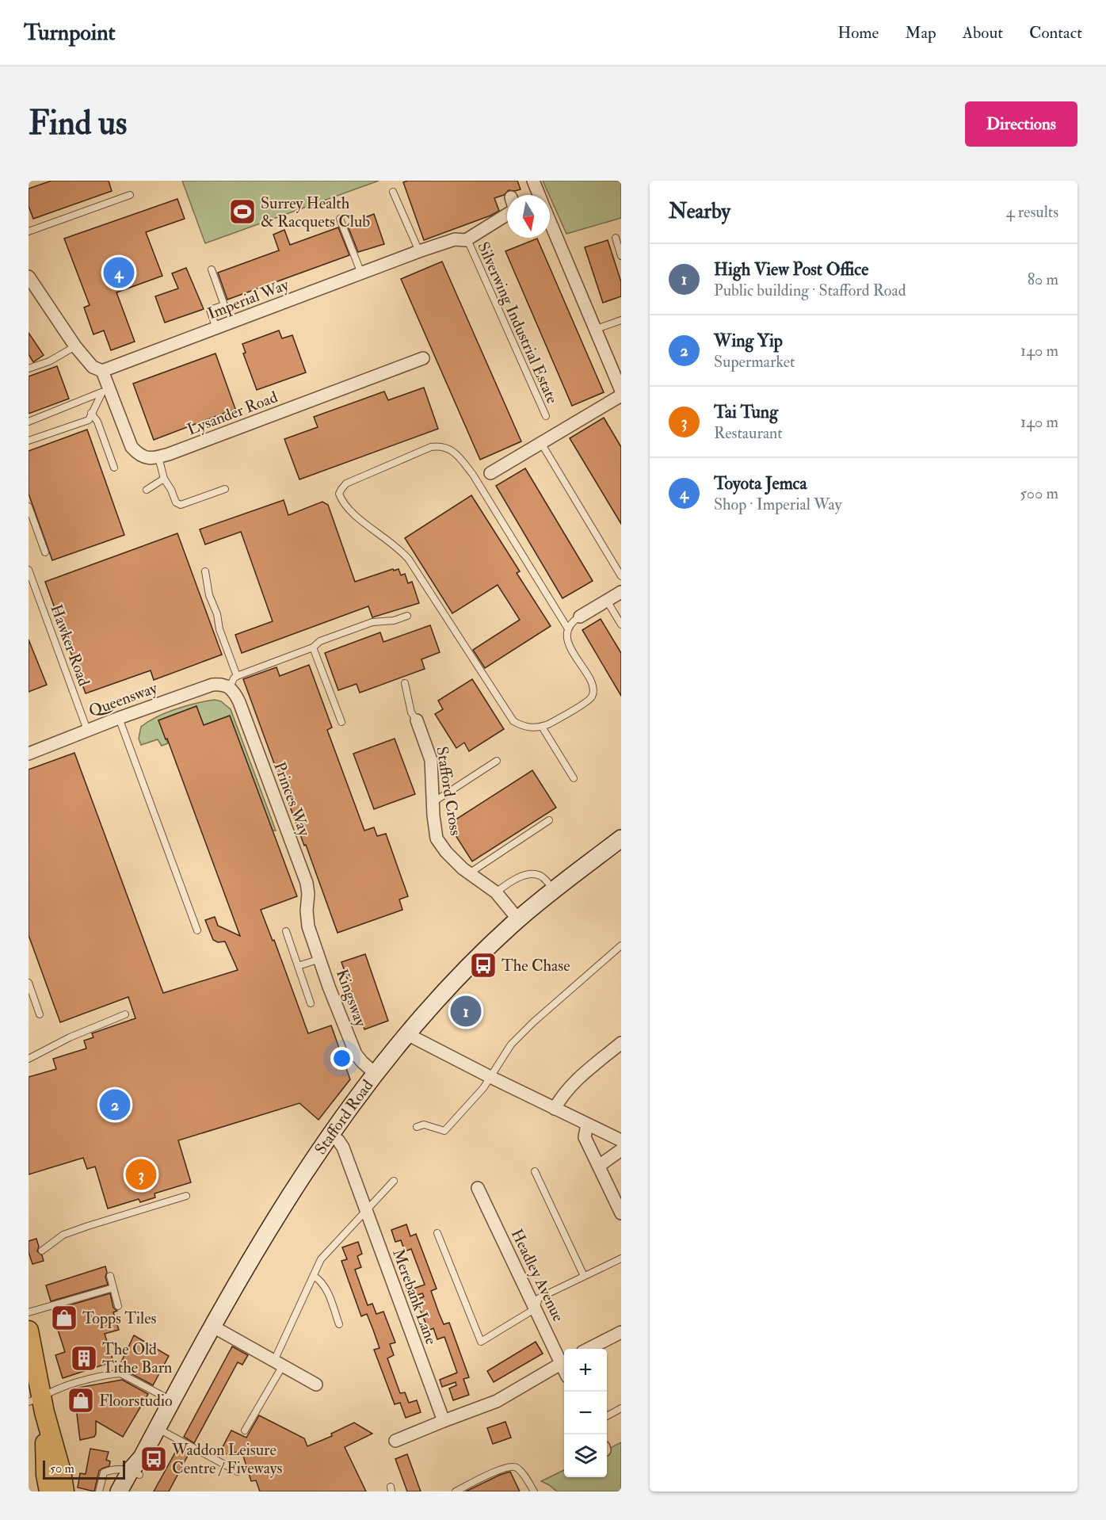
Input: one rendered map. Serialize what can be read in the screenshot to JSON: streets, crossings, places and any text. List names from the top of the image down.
{
  "streets": {
    "main road": ["Stafford Road"],
    "street": [
      "Imperial Way",
      "Lysander Road",
      "Queensway",
      "Stafford Cross",
      "Princes Way",
      "Kingsway",
      "Headley Avenue",
      "Merebank Lane"
    ],
    "lane": ["Silverwing Industrial Estate", "Hawker Road"]
  },
  "crossings": [
    ["Imperial Way", "Silverwing Industrial Estate"],
    ["Hawker Road", "Queensway"],
    ["Queensway", "Princes Way"],
    ["Stafford Cross", "Stafford Road"],
    ["Princes Way", "Kingsway"],
    ["Kingsway", "Stafford Road"],
    ["Stafford Road", "Merebank Lane"]
  ],
  "places": {
    "sports": ["Surrey Health & Racquets Club"],
    "bus stop": ["The Chase", "Waddon Leisure Centre / Fiveways"],
    "shop": ["Topps Tiles", "Floorstudio"],
    "building": ["The Old Tithe Barn"]
  },
  "scale_bar": "50 m",
  "north": "bottom",
  "page": {
    "header": "Turnpoint",
    "nav": [
      "Home",
      "Map",
      "About",
      "Contact"
    ],
    "buttons": "Directions",
    "title": "Find us",
    "heading": ["Nearby", "4 results"],
    "list": [
      {
        "mark": "1",
        "name": "High View Post Office",
        "note": "Public building · Stafford Road",
        "value": "80 m"
      },
      {
        "mark": "2",
        "name": "Wing Yip",
        "note": "Supermarket",
        "value": "140 m"
      },
      {
        "mark": "3",
        "name": "Tai Tung",
        "note": "Restaurant",
        "value": "140 m"
      },
      {
        "mark": "4",
        "name": "Toyota Jemca",
        "note": "Shop · Imperial Way",
        "value": "500 m"
      }
    ],
    "pins": [
      "4",
      "1",
      "2",
      "3"
    ],
    "map_buttons": ["+", "−"],
    "scale": "50 m"
  }
}
